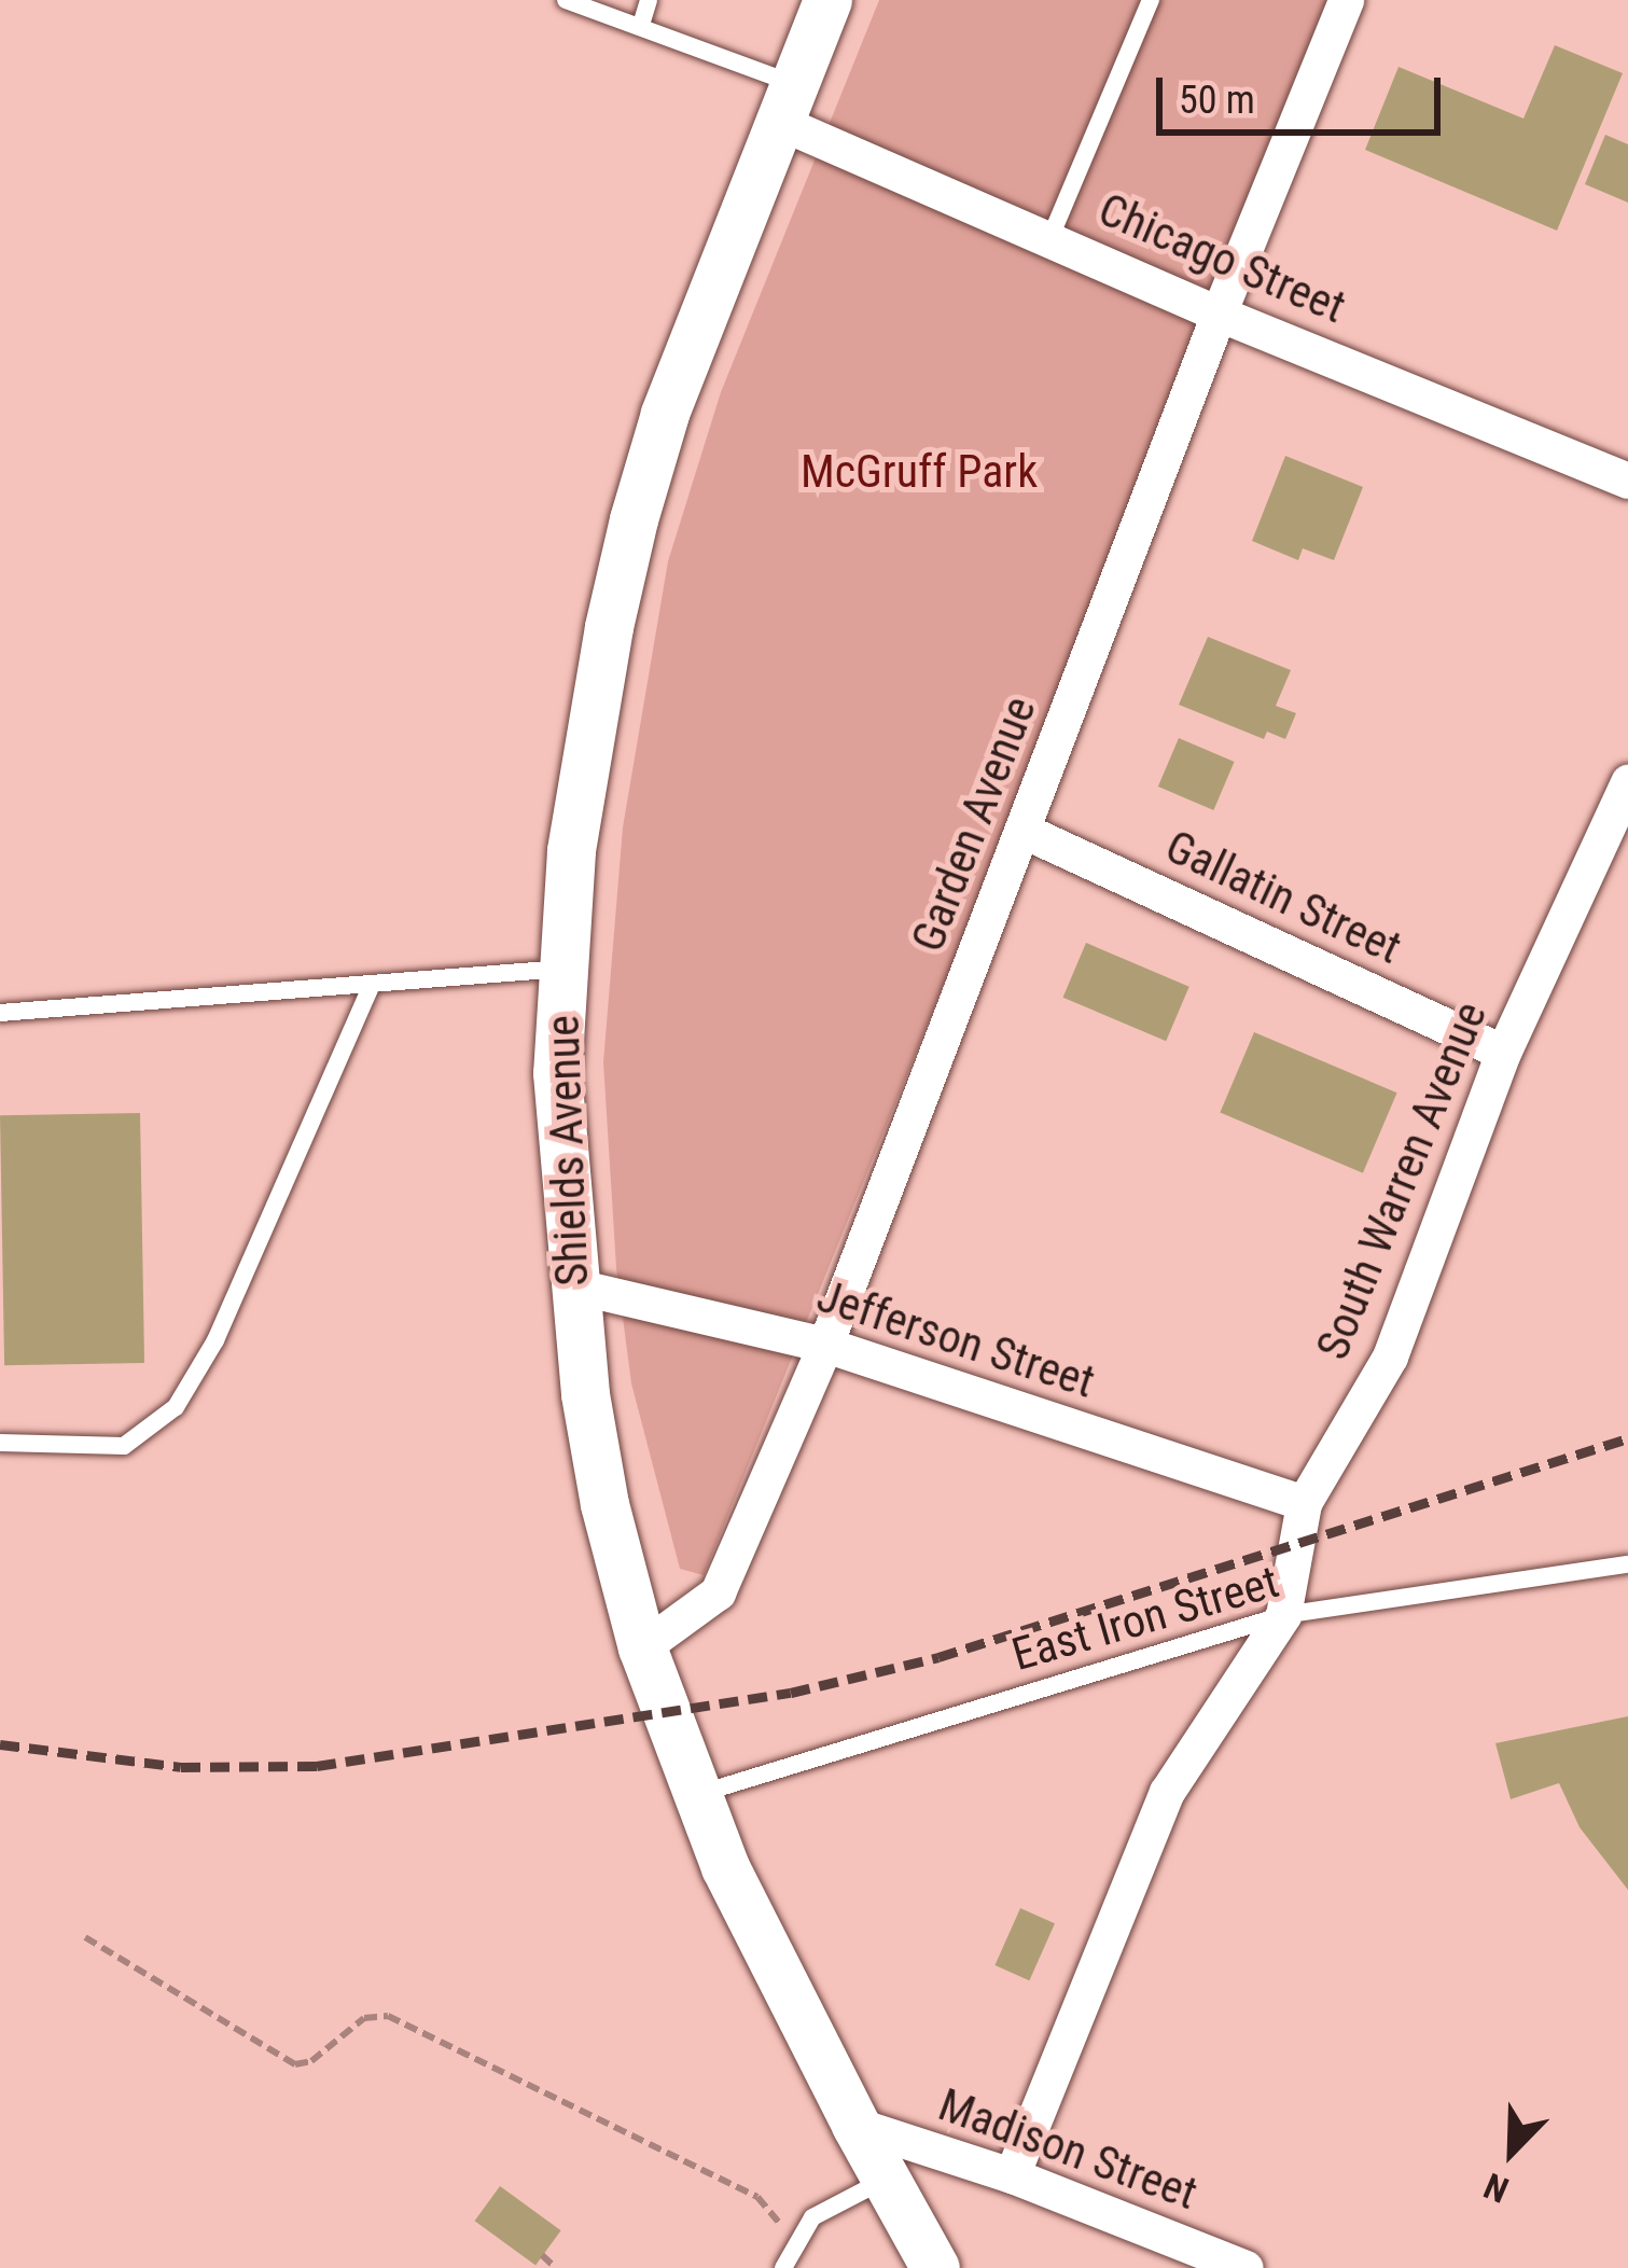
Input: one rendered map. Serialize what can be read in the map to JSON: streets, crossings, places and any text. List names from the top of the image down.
{
  "streets": {
    "main road": ["Shields Avenue"],
    "street": [
      "Chicago Street",
      "Garden Avenue",
      "Gallatin Street",
      "South Warren Avenue",
      "Jefferson Street",
      "Madison Street"
    ],
    "lane": ["East Iron Street"]
  },
  "crossings": [
    ["Chicago Street", "Garden Avenue"],
    ["Chicago Street", "Shields Avenue"],
    ["Garden Avenue", "Gallatin Street"],
    ["Garden Avenue", "Shields Avenue"],
    ["Garden Avenue", "Jefferson Street"],
    ["Gallatin Street", "South Warren Avenue"],
    ["Shields Avenue", "Jefferson Street"],
    ["Shields Avenue", "East Iron Street"],
    ["Shields Avenue", "Madison Street"],
    ["South Warren Avenue", "Jefferson Street"],
    ["South Warren Avenue", "East Iron Street"],
    ["South Warren Avenue", "Madison Street"]
  ],
  "parks": ["McGruff Park"],
  "scale_bar": "50 m",
  "north": "bottom left"
}
